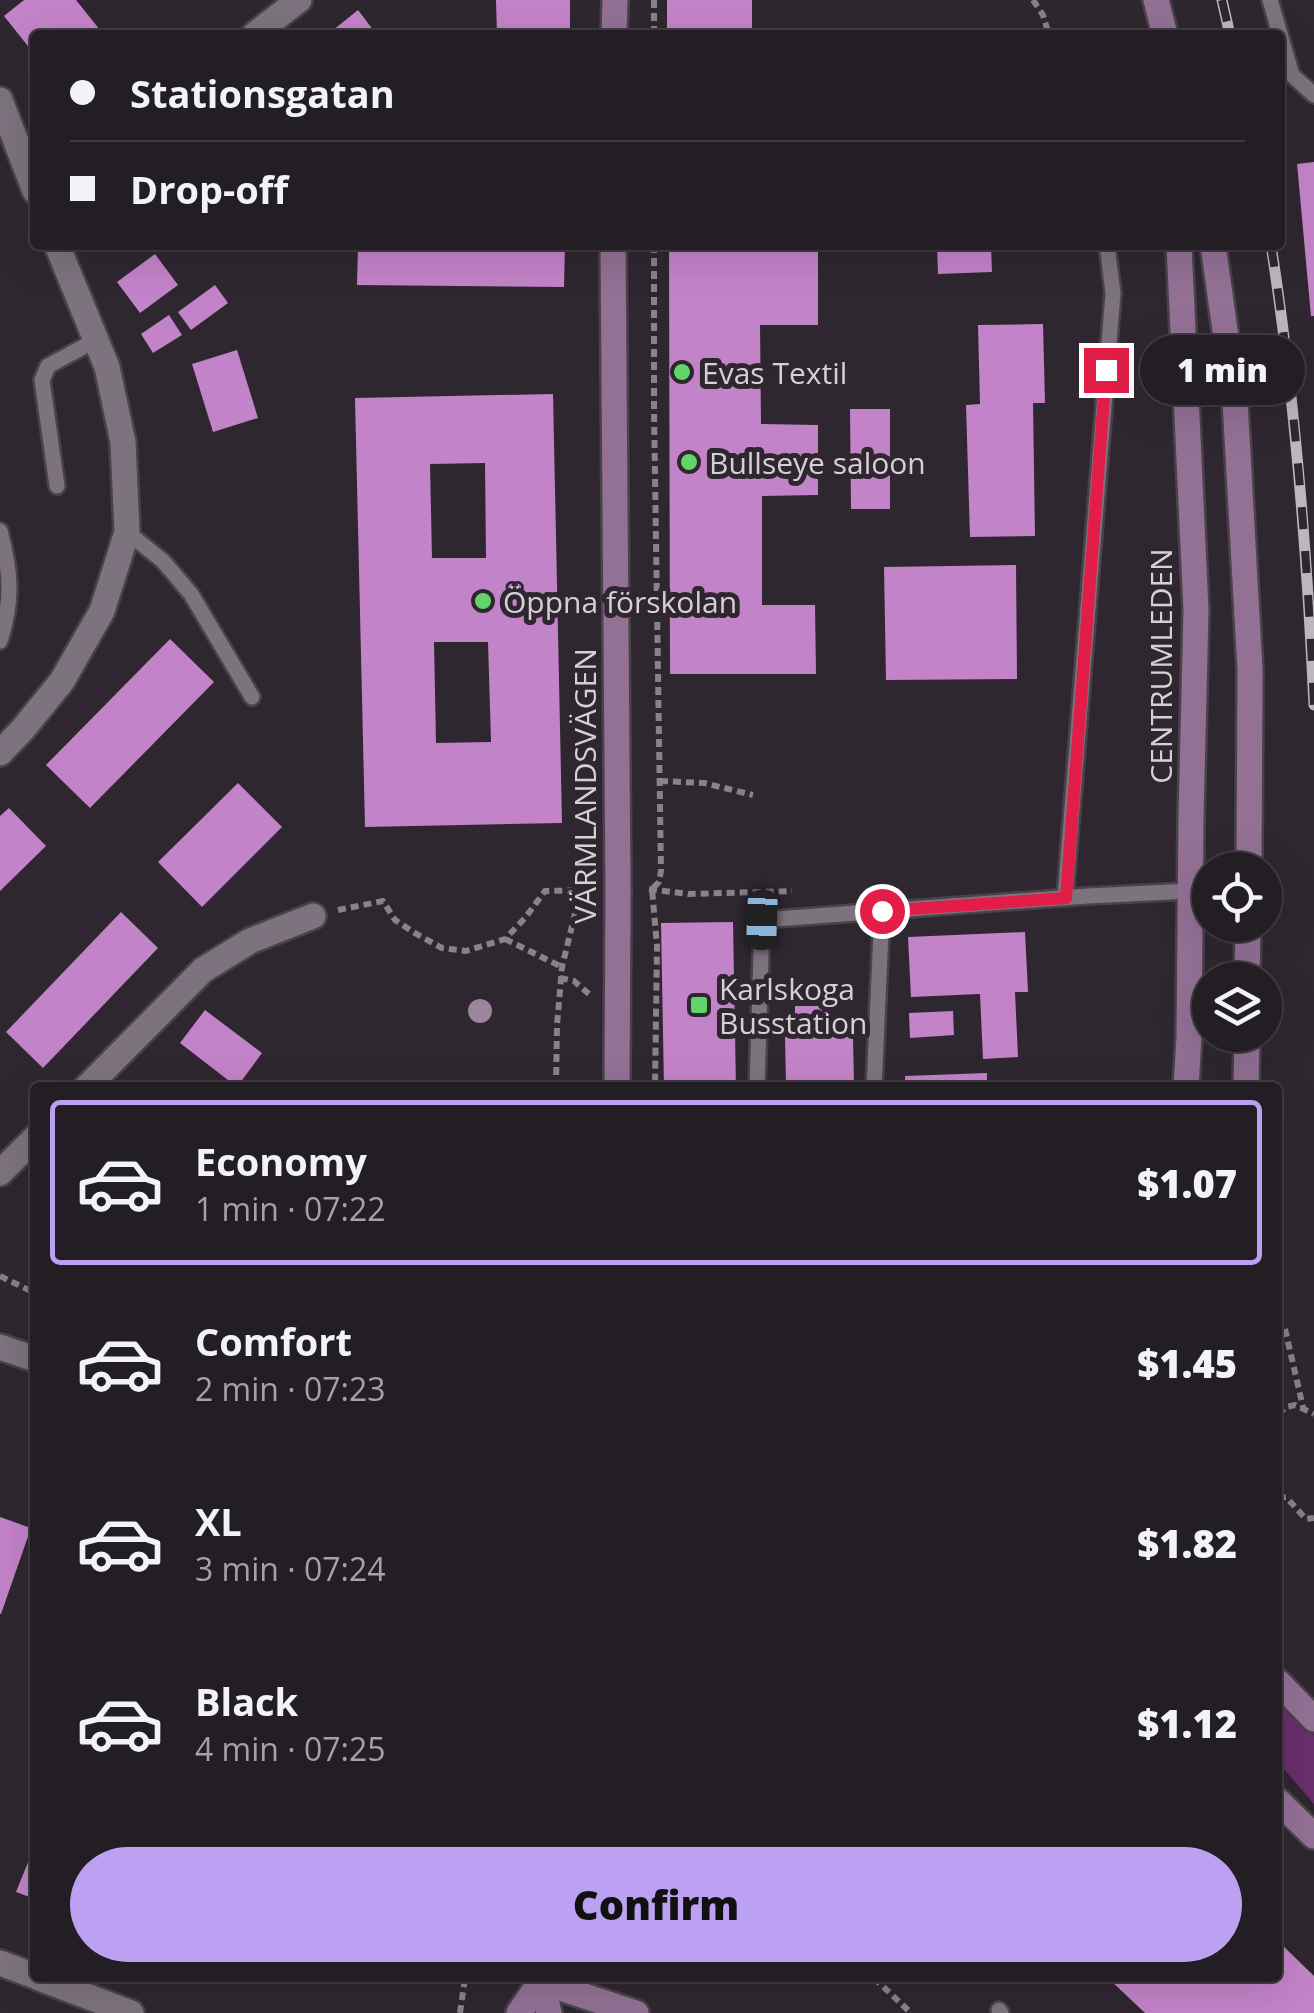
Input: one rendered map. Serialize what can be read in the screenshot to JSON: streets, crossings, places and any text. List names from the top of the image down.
{
  "streets": {
    "street": ["CENTRUMLEDEN", "VÄRMLANDSVÄGEN"]
  },
  "places": {
    "other": ["Evas Textil", "Bullseye saloon", "Öppna förskolan"],
    "transit": ["Karlskoga Busstation"]
  },
  "page": {
    "banner": ["Stationsgatan", "Drop-off"],
    "bubble": "1 min",
    "list": [
      {
        "name": "Economy",
        "note": "1 min · 07:22",
        "value": "$1.07"
      },
      {
        "name": "Comfort",
        "note": "2 min · 07:23",
        "value": "$1.45"
      },
      {
        "name": "XL",
        "note": "3 min · 07:24",
        "value": "$1.82"
      },
      {
        "name": "Black",
        "note": "4 min · 07:25",
        "value": "$1.12"
      }
    ],
    "buttons": "Confirm"
  }
}
